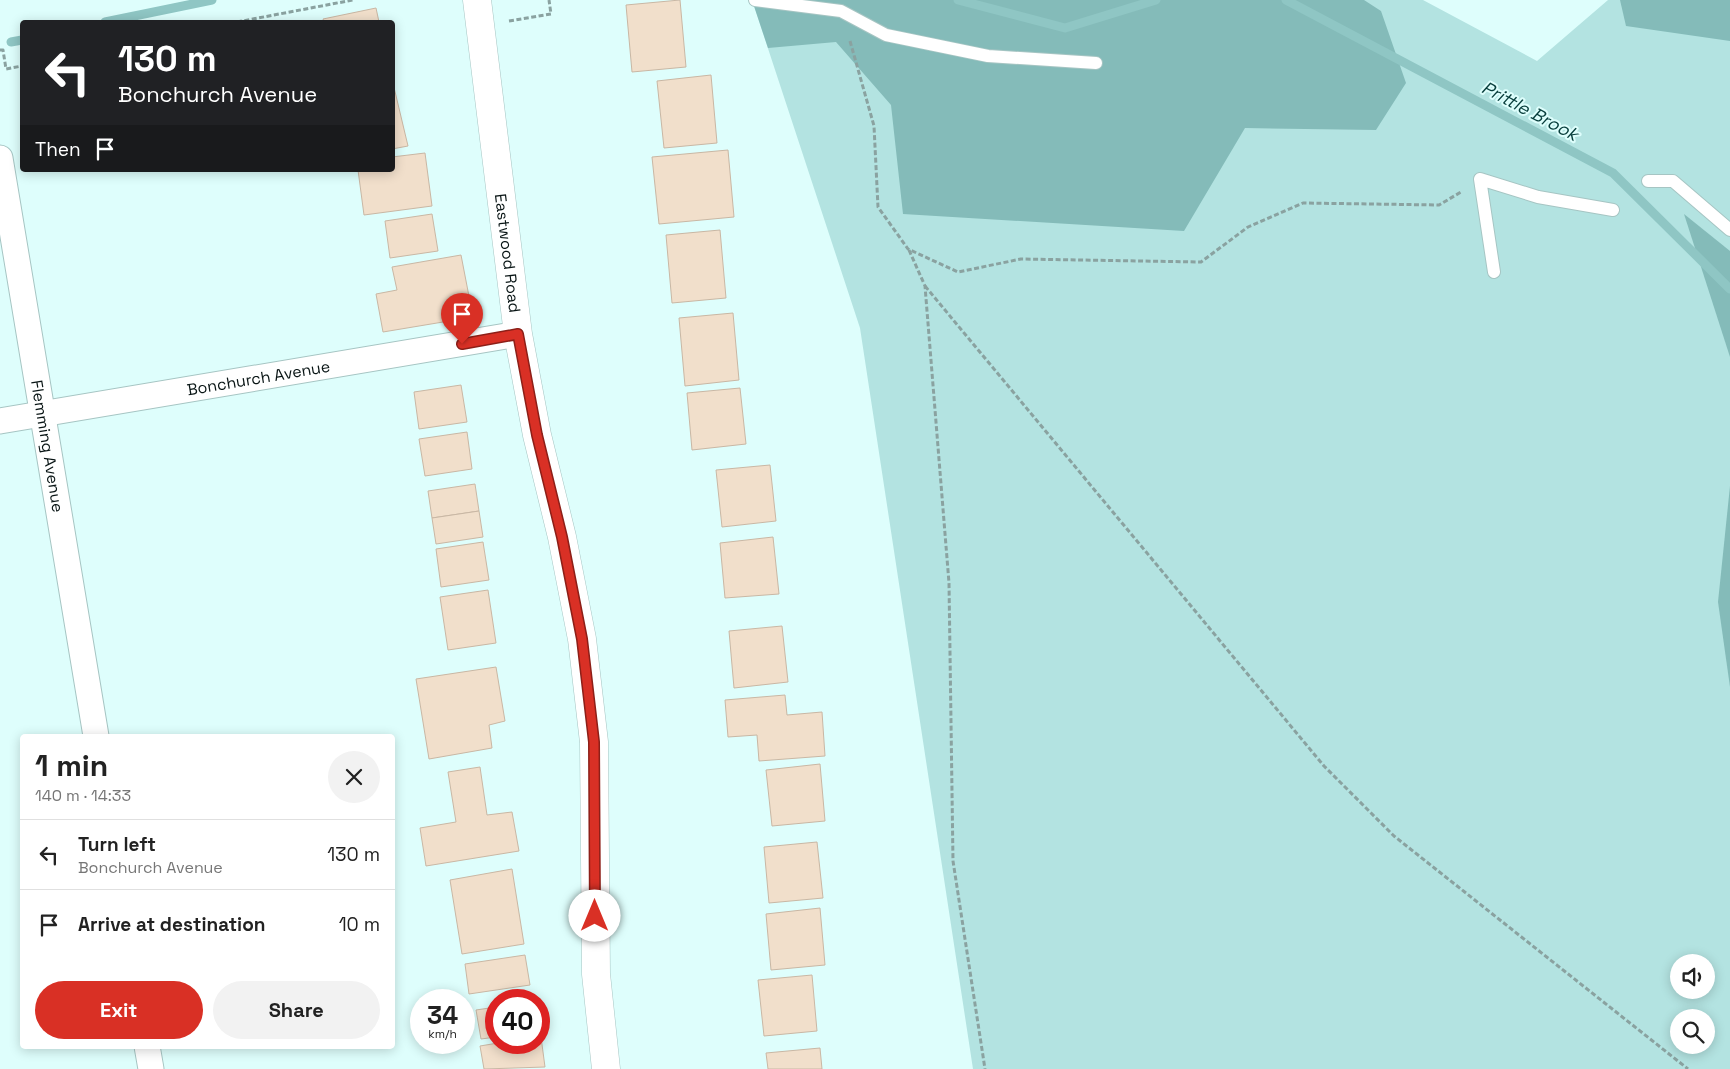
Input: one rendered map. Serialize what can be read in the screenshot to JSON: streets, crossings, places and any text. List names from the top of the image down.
{
  "streets": {
    "street": ["Eastwood Road", "Bonchurch Avenue", "Flemming Avenue"]
  },
  "crossings": [
    ["Eastwood Road", "Bonchurch Avenue"],
    ["Bonchurch Avenue", "Flemming Avenue"]
  ],
  "water": ["Prittle Brook"],
  "page": {
    "turn": ["130 m", "Bonchurch Avenue"],
    "then": "Then",
    "heading": ["1 min", "140 m · 14:33"],
    "list": [
      {
        "name": "Turn left",
        "note": "Bonchurch Avenue",
        "value": "130 m"
      },
      {
        "name": "Arrive at destination",
        "value": "10 m"
      }
    ],
    "buttons": ["Exit", "Share"],
    "speed": "34 km/h",
    "limit": "40"
  }
}
